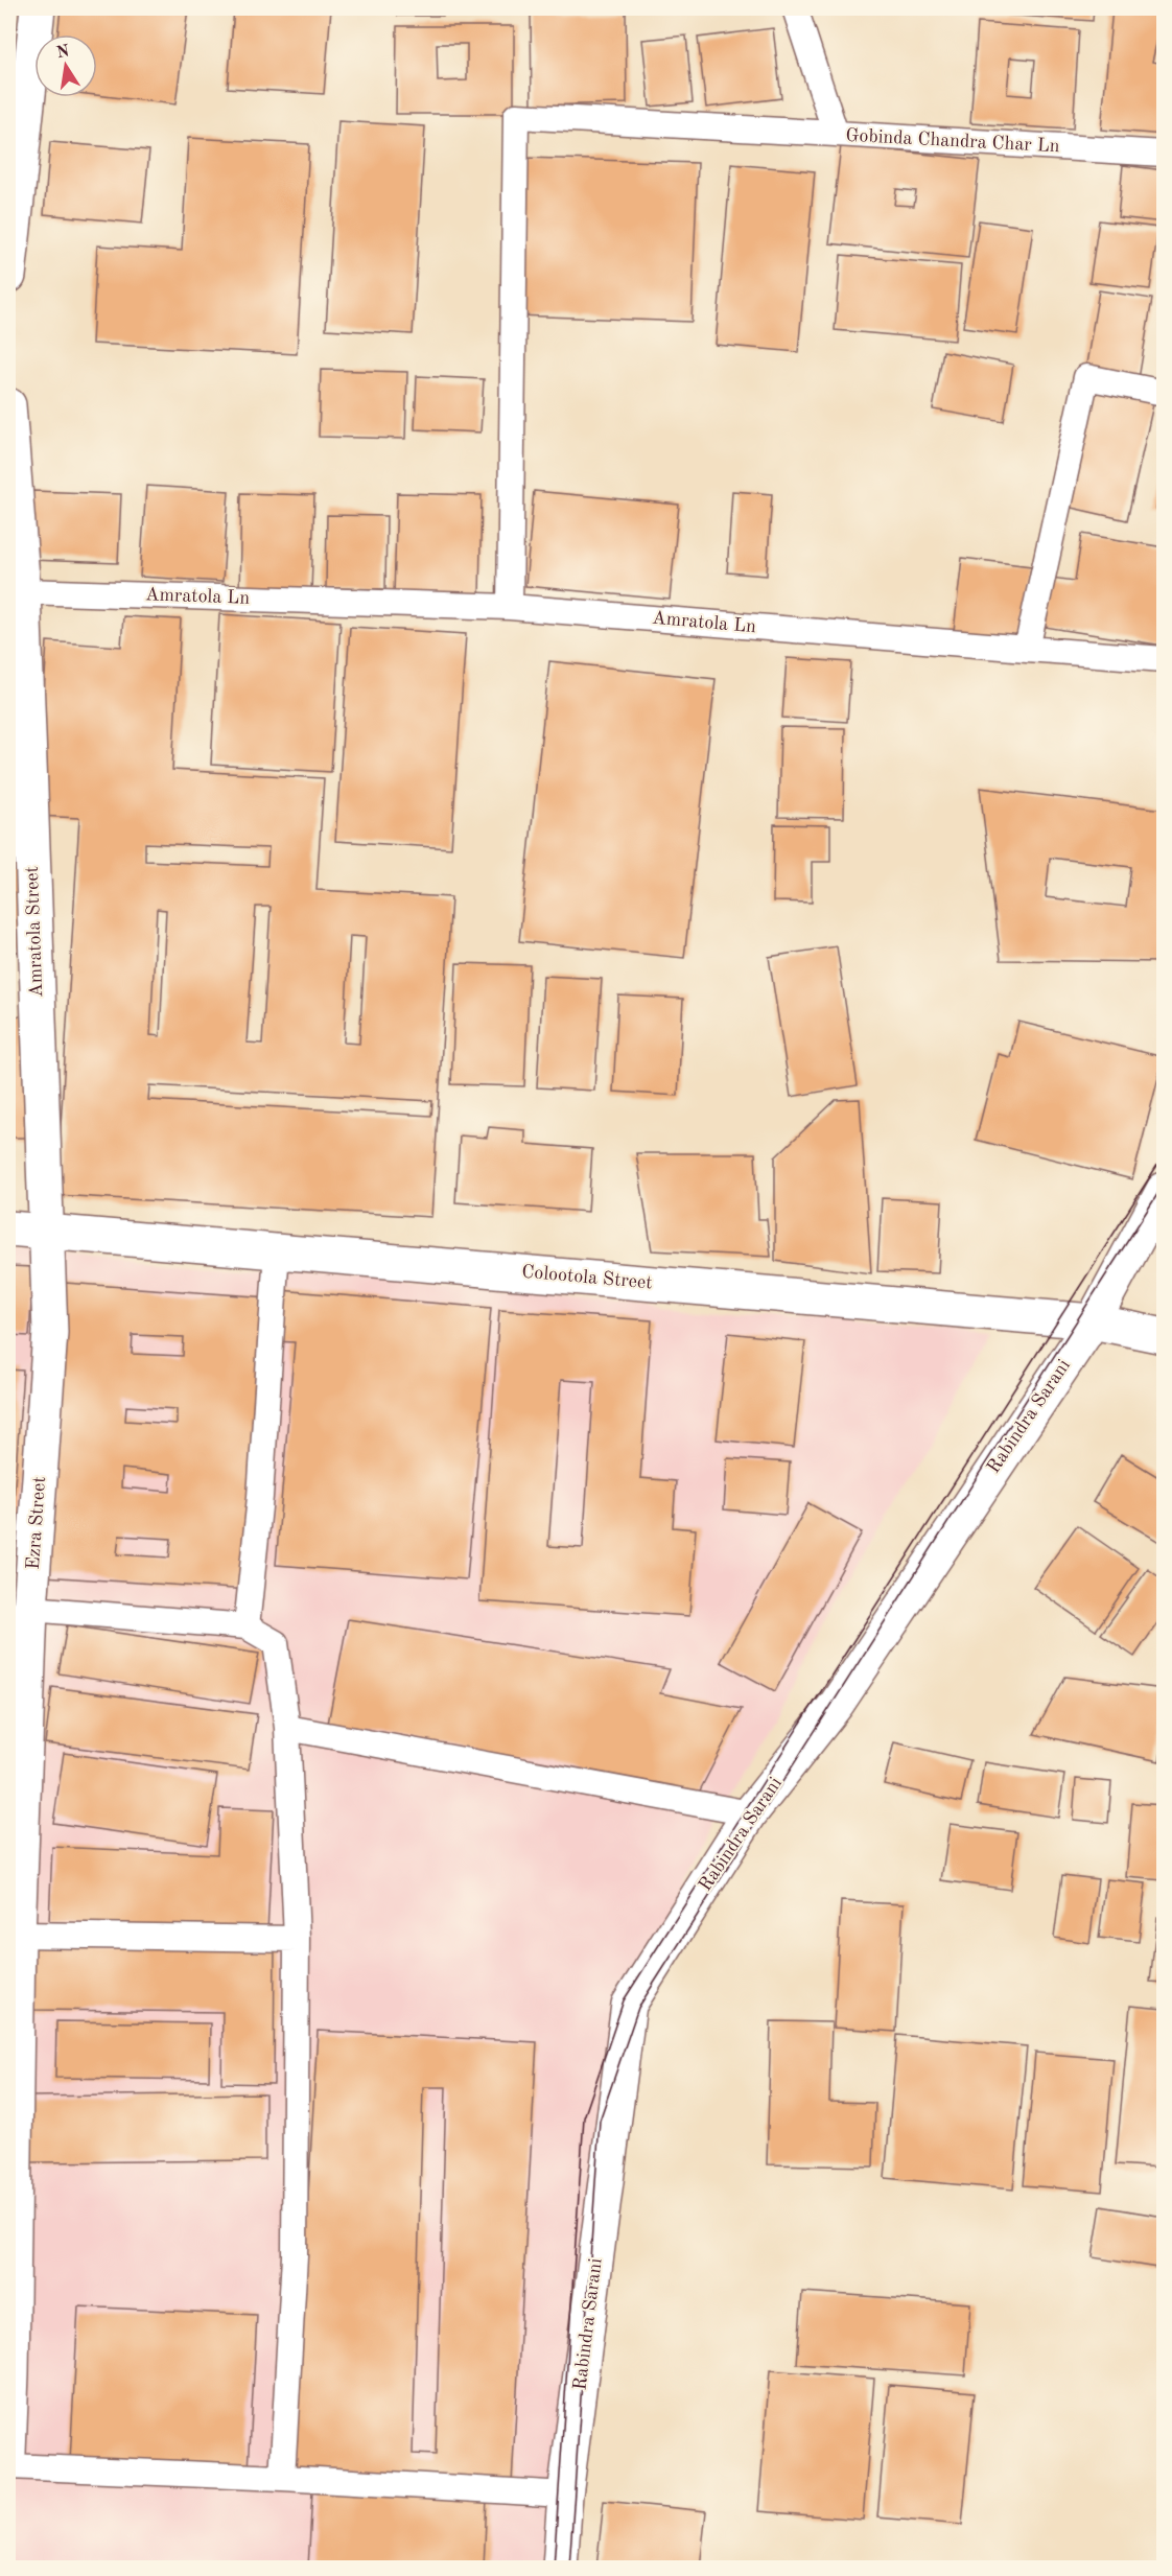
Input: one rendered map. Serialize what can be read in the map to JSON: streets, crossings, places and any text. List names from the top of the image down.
{
  "streets": {
    "main road": [
      "Amratola Street",
      "Colootola Street",
      "Rabindra Sarani",
      "Ezra Street"
    ],
    "lane": ["Gobinda Chandra Char Ln", "Amratola Ln"]
  },
  "crossings": [
    ["Amratola Ln", "Amratola Street"],
    ["Amratola Street", "Colootola Street"],
    ["Amratola Street", "Ezra Street"],
    ["Colootola Street", "Rabindra Sarani"],
    ["Colootola Street", "Ezra Street"]
  ],
  "north": "top"
}
